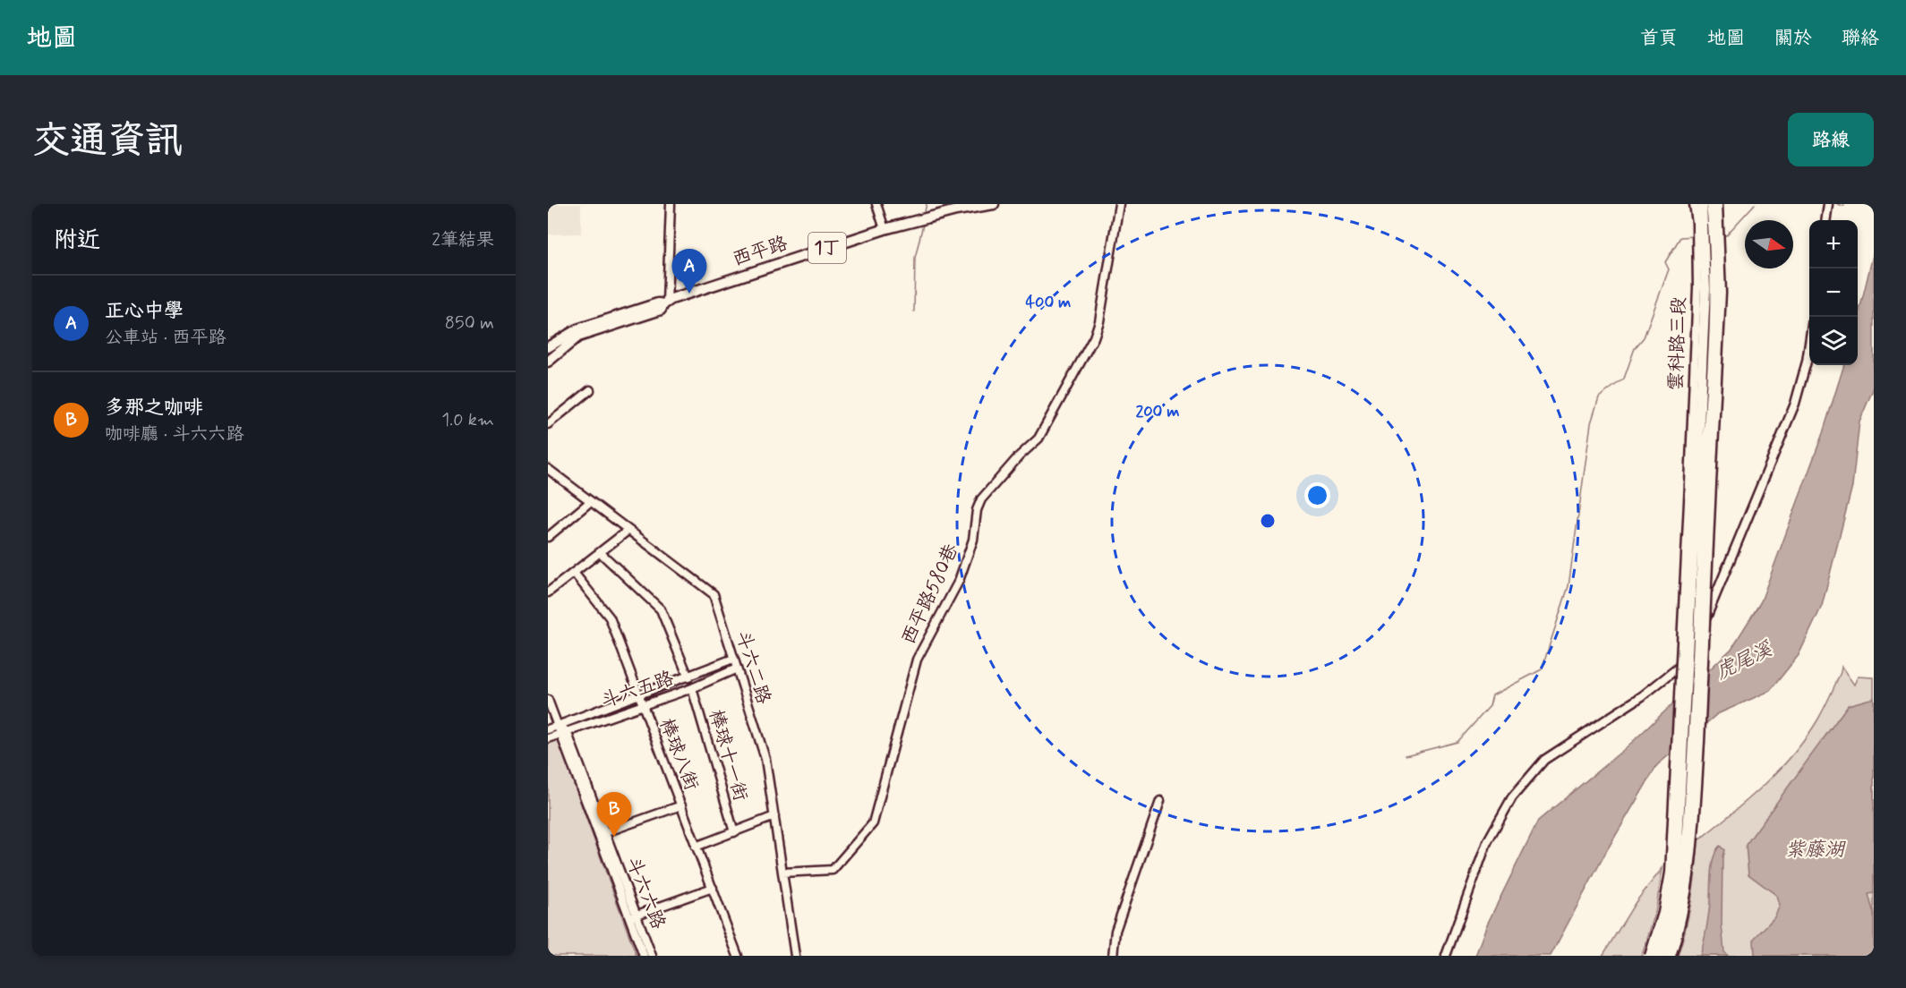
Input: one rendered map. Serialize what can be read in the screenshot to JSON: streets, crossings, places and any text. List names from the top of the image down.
{
  "streets": {
    "main road": ["1丁", "西平路", "雲科路三段"],
    "street": [
      "西平路580巷",
      "斗六二路",
      "斗六五路",
      "棒球八街",
      "棒球十一街",
      "斗六六路"
    ]
  },
  "crossings": [
    ["西平路580巷", "斗六二路"],
    ["斗六二路", "斗六五路"],
    ["斗六五路", "棒球八街"],
    ["斗六五路", "棒球十一街"],
    ["斗六五路", "斗六六路"]
  ],
  "water": ["虎尾溪", "紫藤湖"],
  "north": "right",
  "page": {
    "header": "地圖",
    "nav": [
      "首頁",
      "地圖",
      "關於",
      "聯絡"
    ],
    "buttons": "路線",
    "title": "交通資訊",
    "heading": ["附近", "2筆結果"],
    "map_buttons": ["+", "−"],
    "pins": ["A", "B"],
    "list": [
      {
        "mark": "A",
        "name": "正心中學",
        "note": "公車站 · 西平路",
        "value": "850 m"
      },
      {
        "mark": "B",
        "name": "多那之咖啡",
        "note": "咖啡廳 · 斗六六路",
        "value": "1.0 km"
      }
    ]
  },
  "rings": ["400 m", "200 m"]
}
